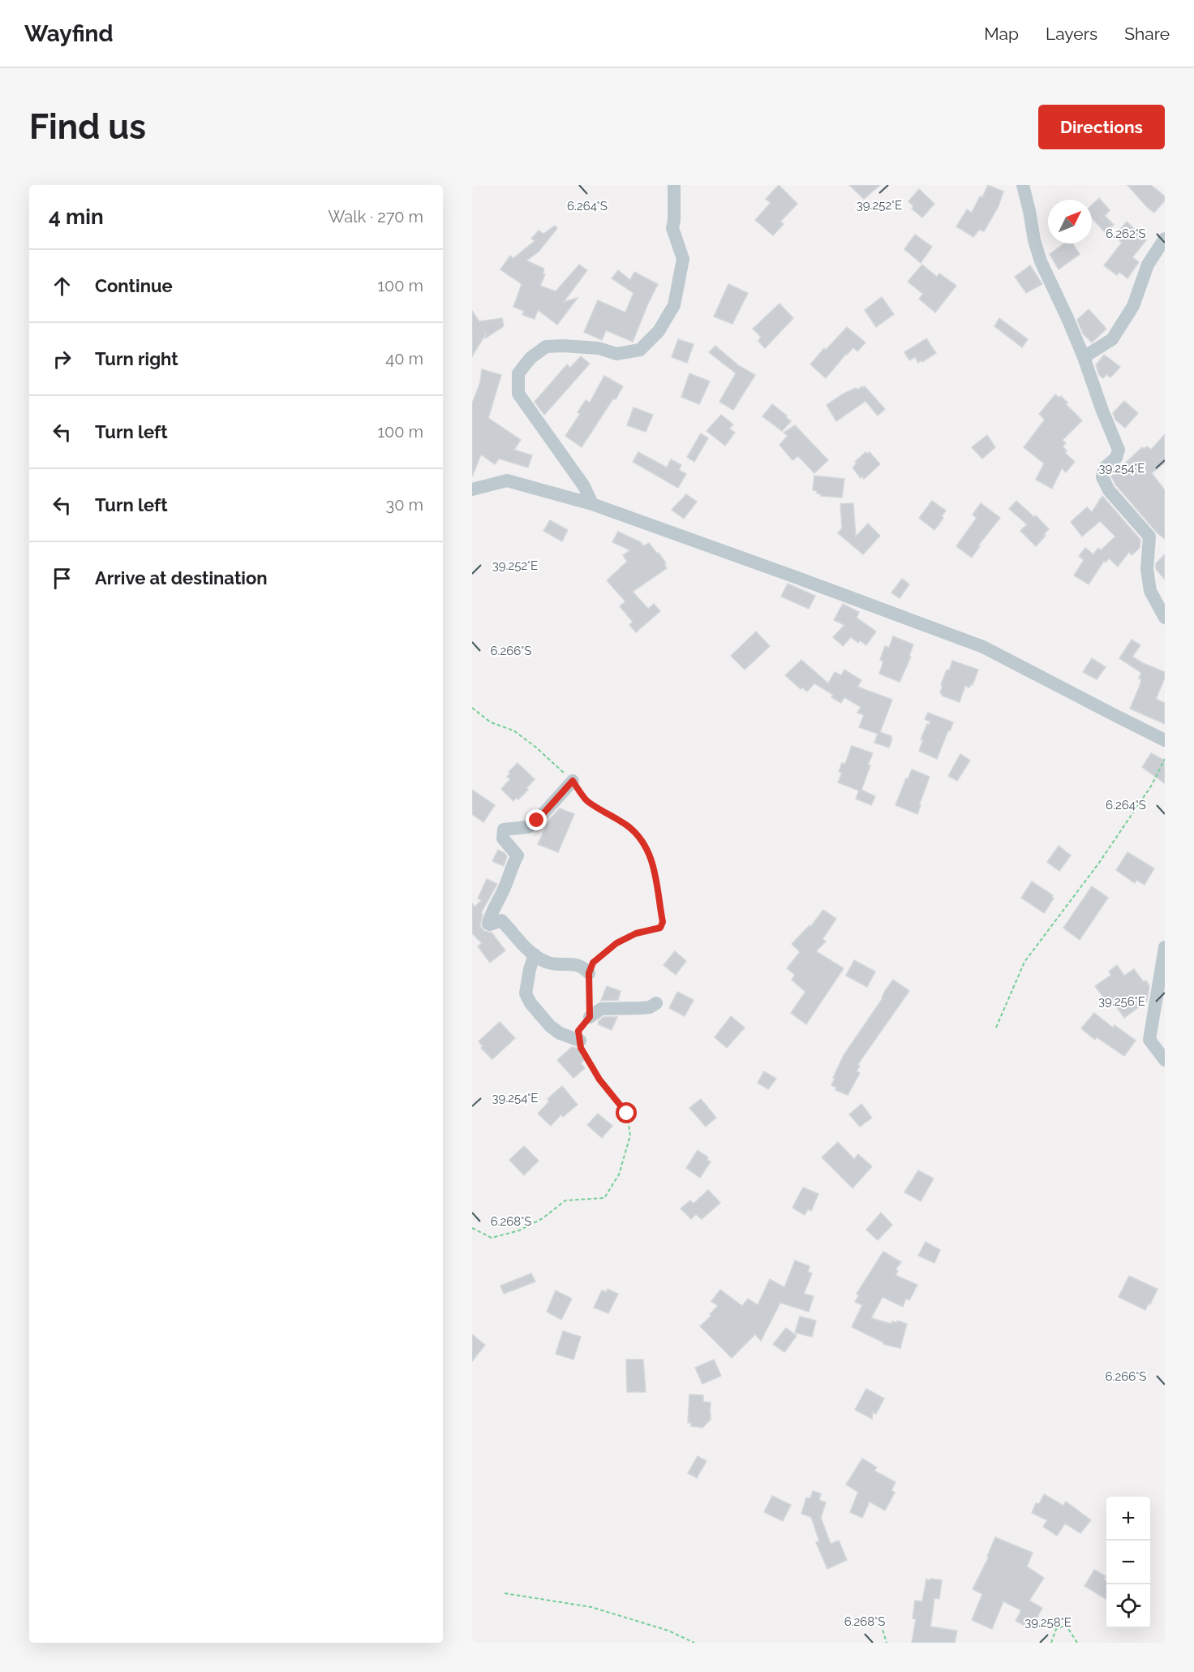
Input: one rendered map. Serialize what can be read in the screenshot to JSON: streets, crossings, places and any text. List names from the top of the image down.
{
  "north": "top right",
  "page": {
    "header": "Wayfind",
    "nav": ["Map", "Layers", "Share"],
    "buttons": "Directions",
    "title": "Find us",
    "heading": ["4 min", "Walk · 270 m"],
    "list": [
      ["Continue", "100 m"],
      ["Turn right", "40 m"],
      ["Turn left", "100 m"],
      ["Turn left", "30 m"],
      "Arrive at destination"
    ],
    "map_buttons": ["+", "−"]
  },
  "coordinates": [
    "39.252°E",
    "6.264°S",
    "6.262°S",
    "39.254°E",
    "6.266°S",
    "39.256°E",
    "6.268°S",
    "39.258°E"
  ]
}
